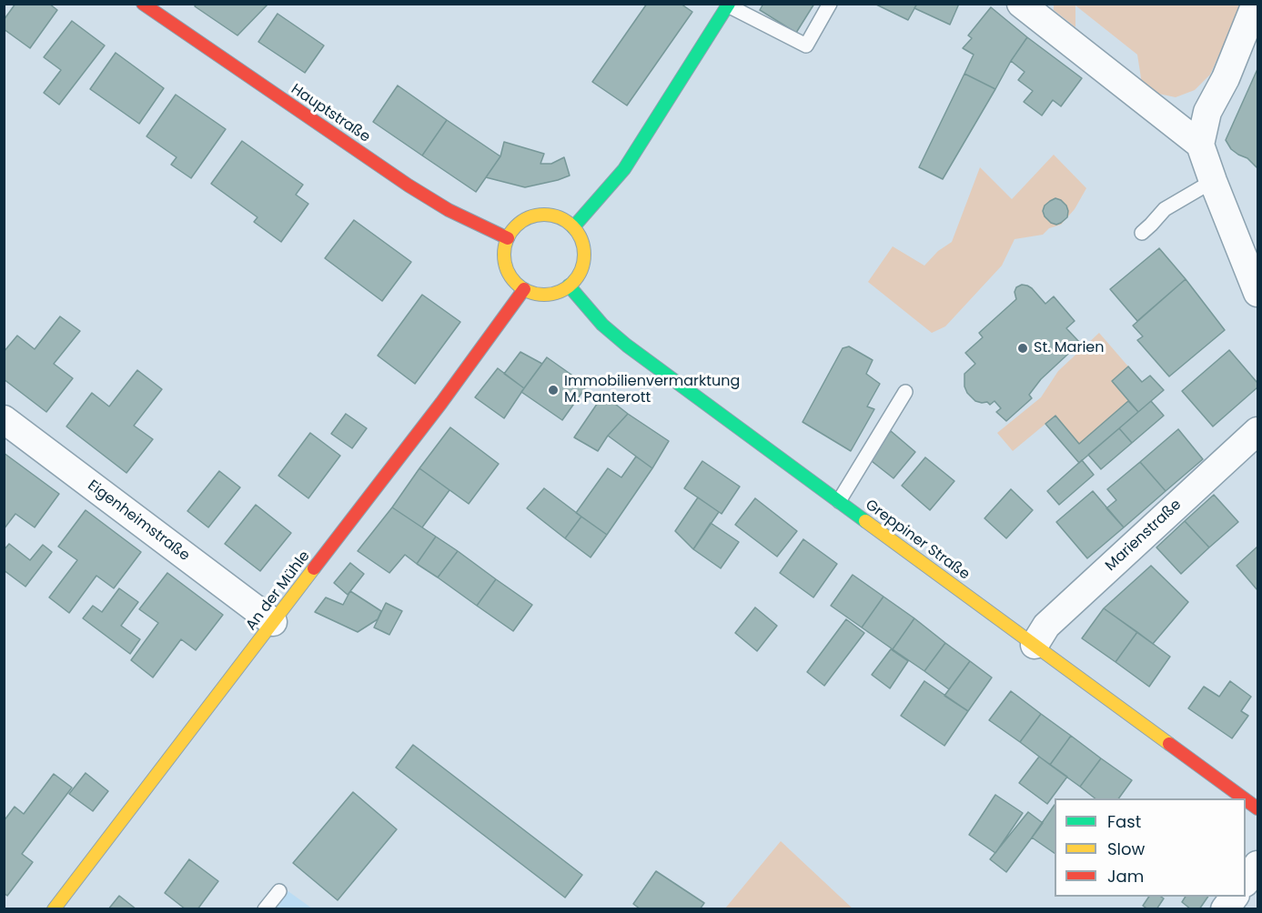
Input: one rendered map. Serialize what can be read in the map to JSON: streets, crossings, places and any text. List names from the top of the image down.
{
  "streets": {
    "street": [
      "Hauptstraße",
      "Eigenheimstraße",
      "Marienstraße",
      "Greppiner Straße",
      "An der Mühle"
    ]
  },
  "crossings": [
    ["Hauptstraße", "Greppiner Straße"],
    ["Hauptstraße", "An der Mühle"],
    ["Eigenheimstraße", "An der Mühle"],
    ["Marienstraße", "Greppiner Straße"],
    ["Greppiner Straße", "An der Mühle"]
  ],
  "places": ["St. Marien", "Immobilienvermarktung M. Panterott"],
  "legend": ["Fast", "Slow", "Jam"]
}
